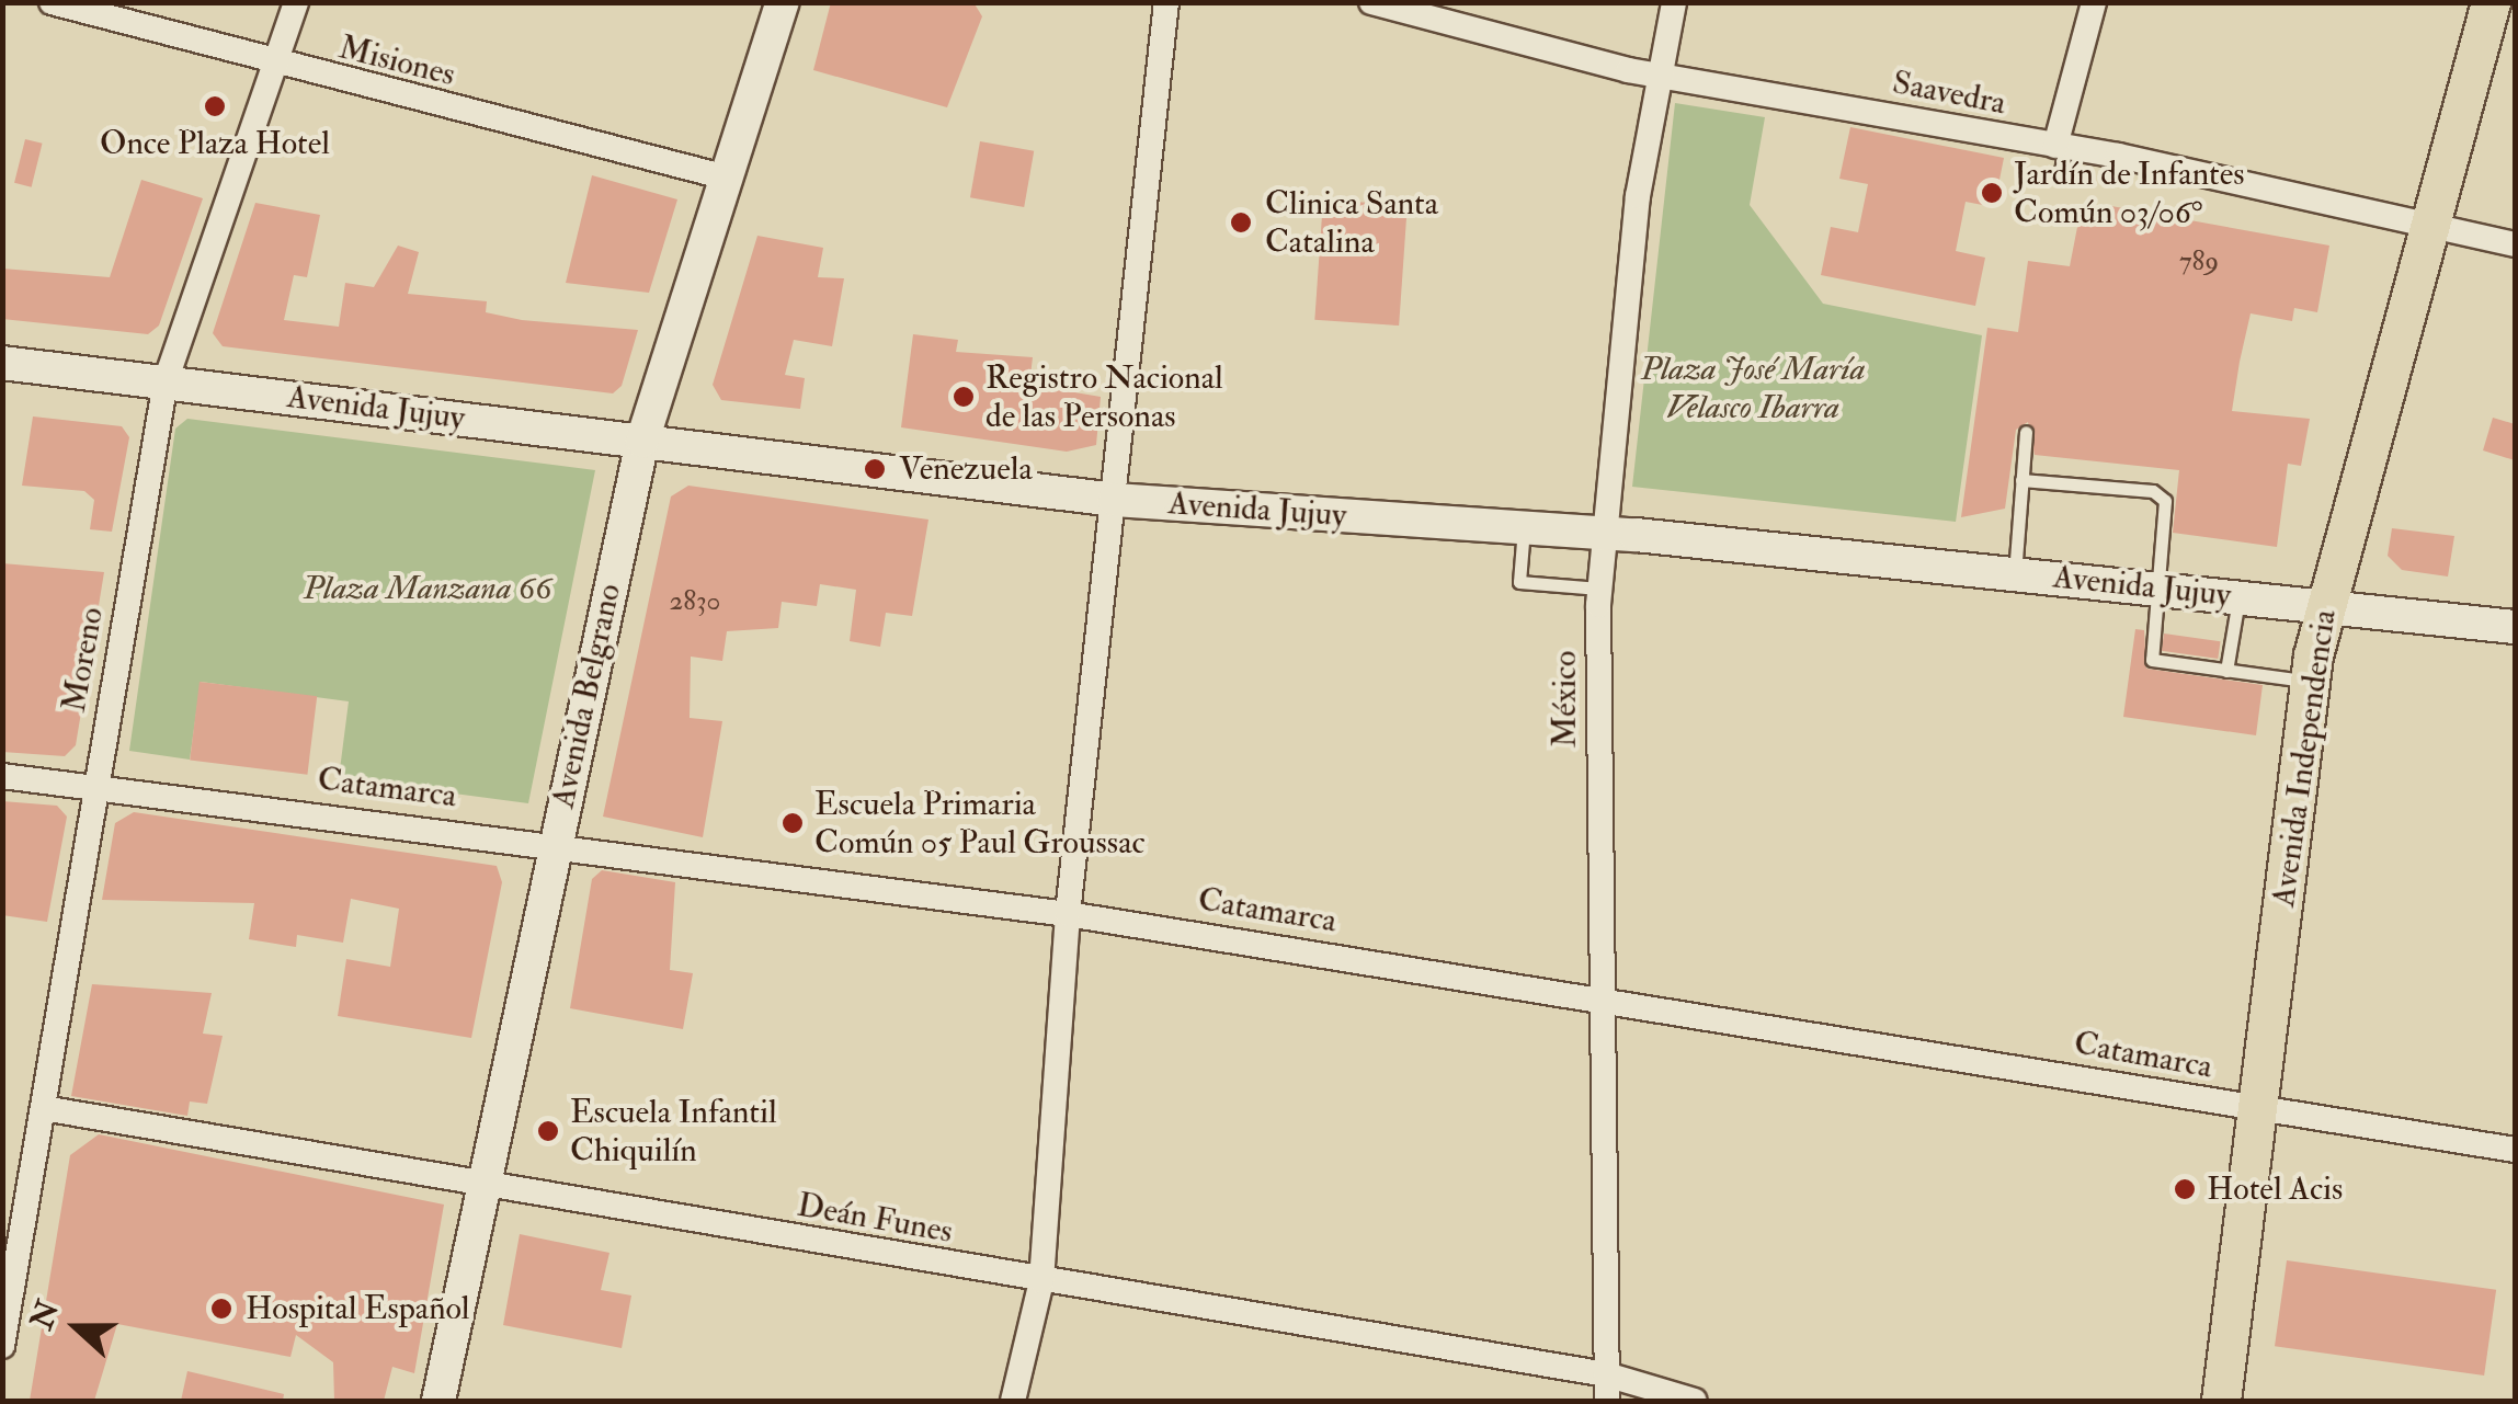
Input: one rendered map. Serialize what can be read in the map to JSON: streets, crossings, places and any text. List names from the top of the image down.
{
  "streets": {
    "main road": ["Avenida Jujuy", "Avenida Belgrano", "Avenida Independencia"],
    "street": [
      "Misiones",
      "Saavedra",
      "Moreno",
      "México",
      "Catamarca",
      "Deán Funes"
    ]
  },
  "crossings": [
    ["Misiones", "Moreno"],
    ["Misiones", "Avenida Belgrano"],
    ["Saavedra", "México"],
    ["Saavedra", "Avenida Independencia"],
    ["Avenida Jujuy", "Moreno"],
    ["Avenida Jujuy", "Avenida Belgrano"],
    ["Avenida Jujuy", "México"],
    ["Avenida Jujuy", "Avenida Independencia"],
    ["Moreno", "Catamarca"],
    ["Moreno", "Deán Funes"],
    ["Avenida Belgrano", "Catamarca"],
    ["Avenida Belgrano", "Deán Funes"],
    ["México", "Catamarca"],
    ["México", "Deán Funes"],
    ["Avenida Independencia", "Catamarca"]
  ],
  "parks": ["Plaza José María Velasco Ibarra", "Plaza Manzana 66"],
  "places": [
    "Once Plaza Hotel",
    "Jardín de Infantes Común 03/06°",
    "Clinica Santa Catalina",
    "Registro Nacional de las Personas",
    "Venezuela",
    "Escuela Primaria Común 05 Paul Groussac",
    "Escuela Infantil Chiquilín",
    "Hotel Acis",
    "Hospital Español"
  ],
  "house_numbers": ["789", "2830"],
  "north": "left"
}
